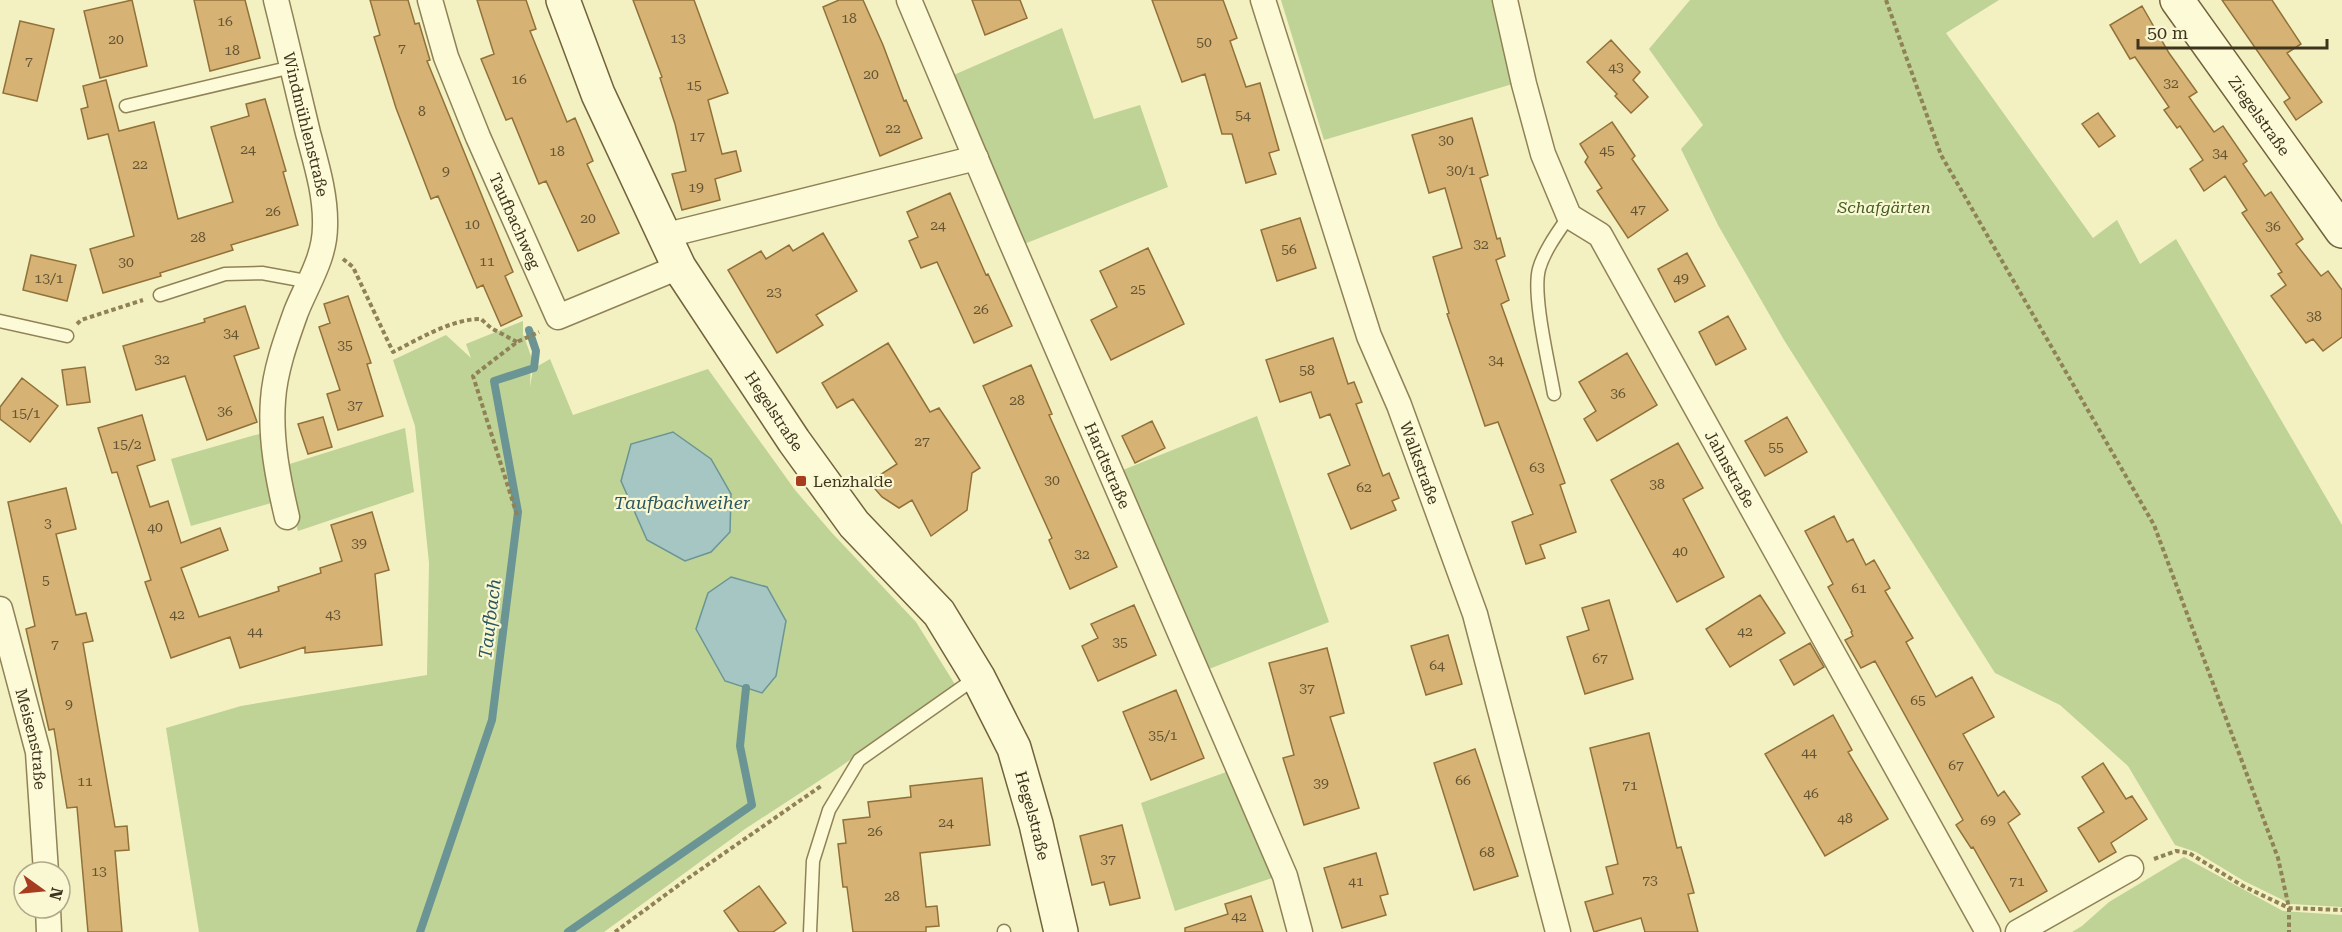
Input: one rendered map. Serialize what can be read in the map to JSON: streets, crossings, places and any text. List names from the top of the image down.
{
  "streets": {
    "street": [
      "Ziegelstraße",
      "Windmühlenstraße",
      "Taufbachweg",
      "Hegelstraße",
      "Walkstraße",
      "Hardtstraße",
      "Jahnstraße",
      "Meisenstraße"
    ]
  },
  "crossings": [
    ["Taufbachweg", "Hegelstraße"]
  ],
  "water": ["Taufbachweiher", "Taufbach"],
  "parks": ["Schafgärten"],
  "places": {
    "transit": ["Lenzhalde"]
  },
  "house_numbers": [
    "18",
    "16",
    "13",
    "20",
    "50",
    "7",
    "18",
    "7",
    "43",
    "20",
    "16",
    "32",
    "15",
    "8",
    "54",
    "22",
    "17",
    "30",
    "24",
    "45",
    "18",
    "34",
    "22",
    "30/1",
    "9",
    "19",
    "47",
    "26",
    "20",
    "10",
    "24",
    "36",
    "28",
    "32",
    "56",
    "11",
    "30",
    "13/1",
    "49",
    "25",
    "23",
    "26",
    "38",
    "34",
    "35",
    "32",
    "34",
    "58",
    "36",
    "28",
    "37",
    "36",
    "15/1",
    "27",
    "15/2",
    "55",
    "63",
    "30",
    "38",
    "62",
    "3",
    "40",
    "39",
    "40",
    "32",
    "5",
    "61",
    "42",
    "43",
    "44",
    "42",
    "35",
    "7",
    "67",
    "64",
    "37",
    "65",
    "9",
    "35/1",
    "44",
    "67",
    "66",
    "11",
    "39",
    "71",
    "46",
    "48",
    "69",
    "24",
    "26",
    "68",
    "37",
    "13",
    "73",
    "41",
    "71",
    "28",
    "42"
  ],
  "scale_bar": "50 m",
  "north": "right"
}
